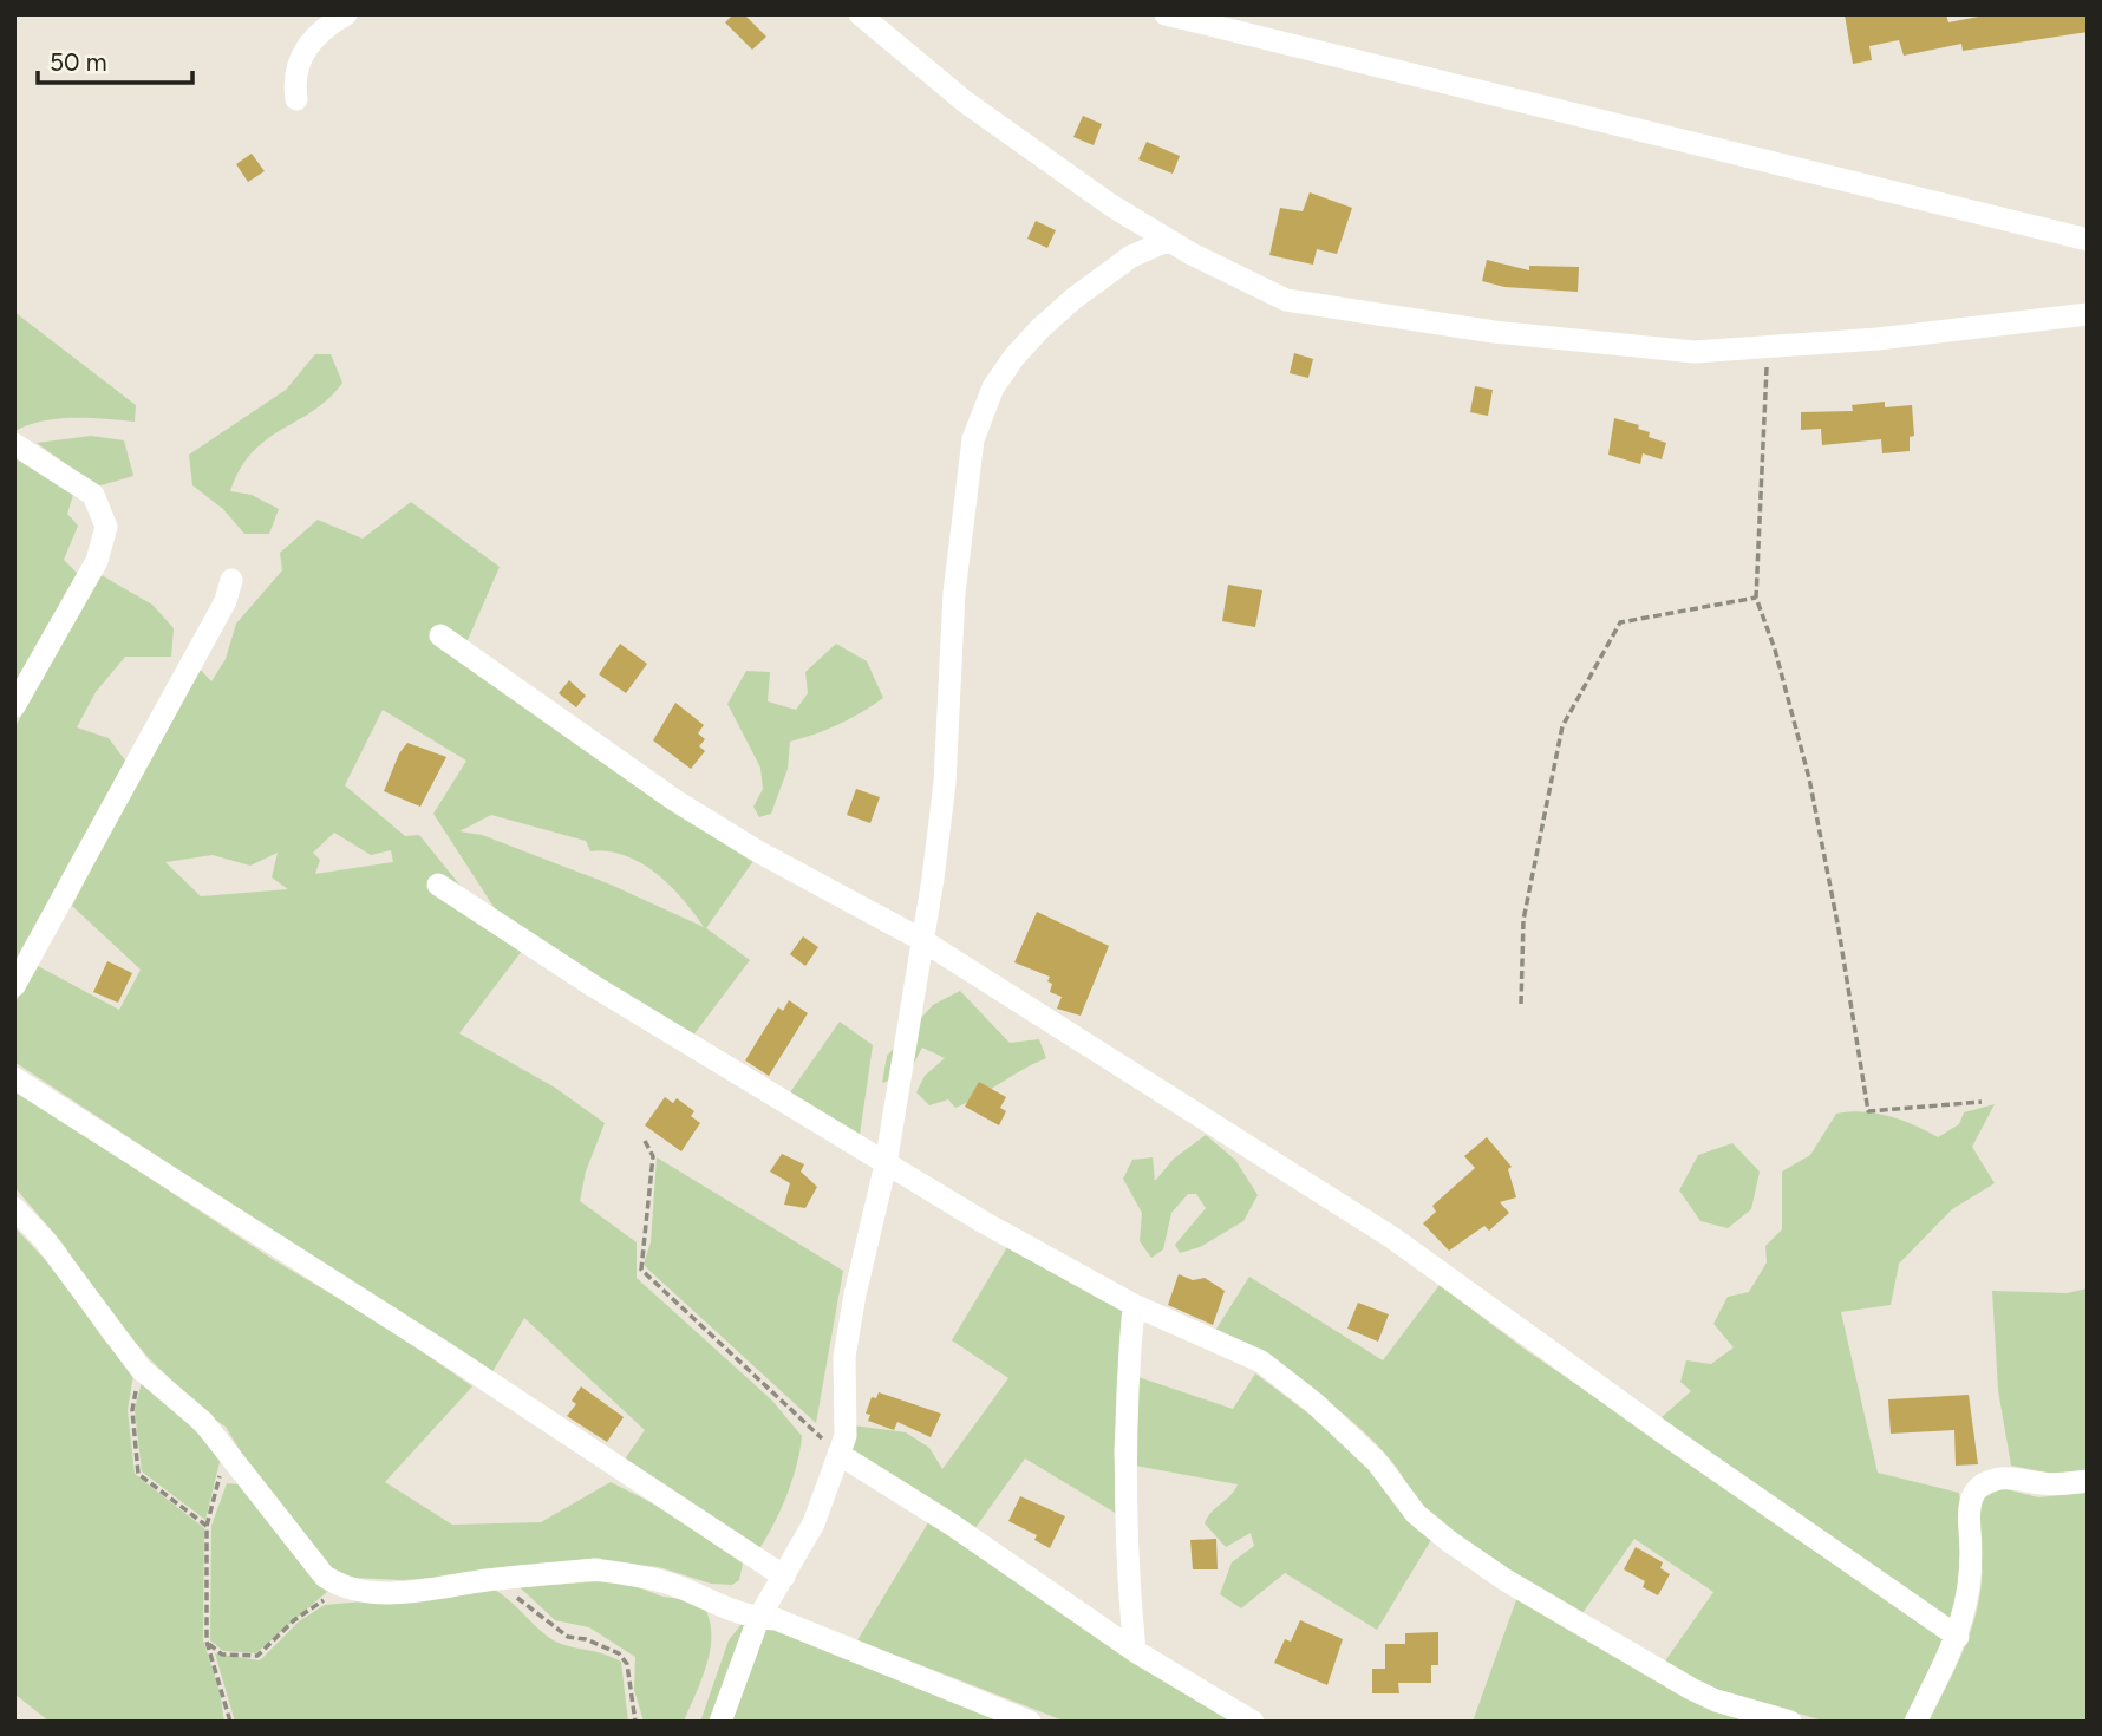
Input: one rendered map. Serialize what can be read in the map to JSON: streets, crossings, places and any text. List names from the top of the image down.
{
  "scale_bar": "50 m"
}
